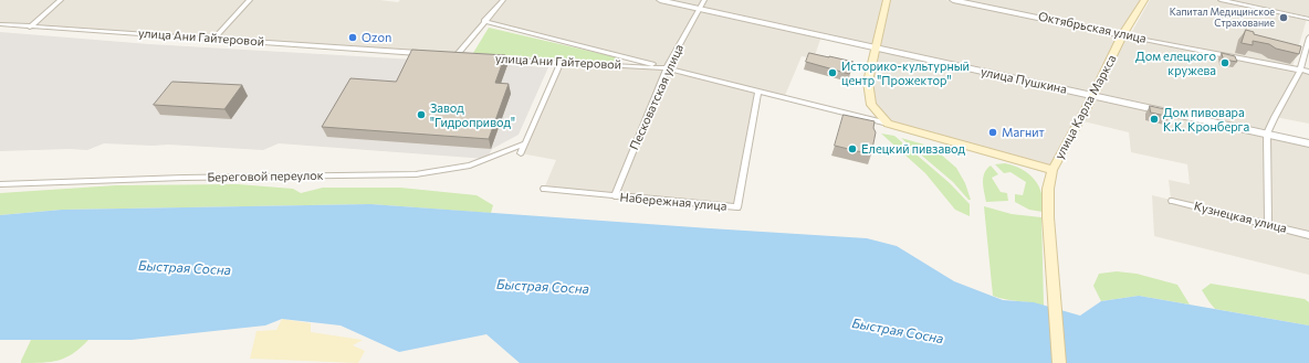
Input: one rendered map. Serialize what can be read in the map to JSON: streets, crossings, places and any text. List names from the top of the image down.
{
  "streets": {
    "main road": ["улица Ани Гайтеровой", "улица Карла Маркса"],
    "street": [
      "Октябрьская улица",
      "улица Пушкина",
      "Песковатская улица",
      "Береговой переулок",
      "Набережная улица",
      "Кузнецкая улица"
    ]
  },
  "crossings": [
    ["Октябрьская улица", "улица Карла Маркса"],
    ["улица Ани Гайтеровой", "Песковатская улица"],
    ["улица Ани Гайтеровой", "улица Карла Маркса"],
    ["улица Ани Гайтеровой", "Набережная улица"],
    ["улица Пушкина", "Песковатская улица"],
    ["улица Пушкина", "улица Карла Маркса"],
    ["Песковатская улица", "Набережная улица"]
  ],
  "water": ["Быстрая Сосна"],
  "places": [
    "Капитал Медицинское Страхование",
    "Ozon",
    "Дом елецкого кружева",
    "Историко-культурный центр \"Прожектор\"",
    "Завод \"Гидропривод\"",
    "Дом пивовара К.К. Кронберга",
    "Магнит",
    "Елецкий пивзавод"
  ]
}
